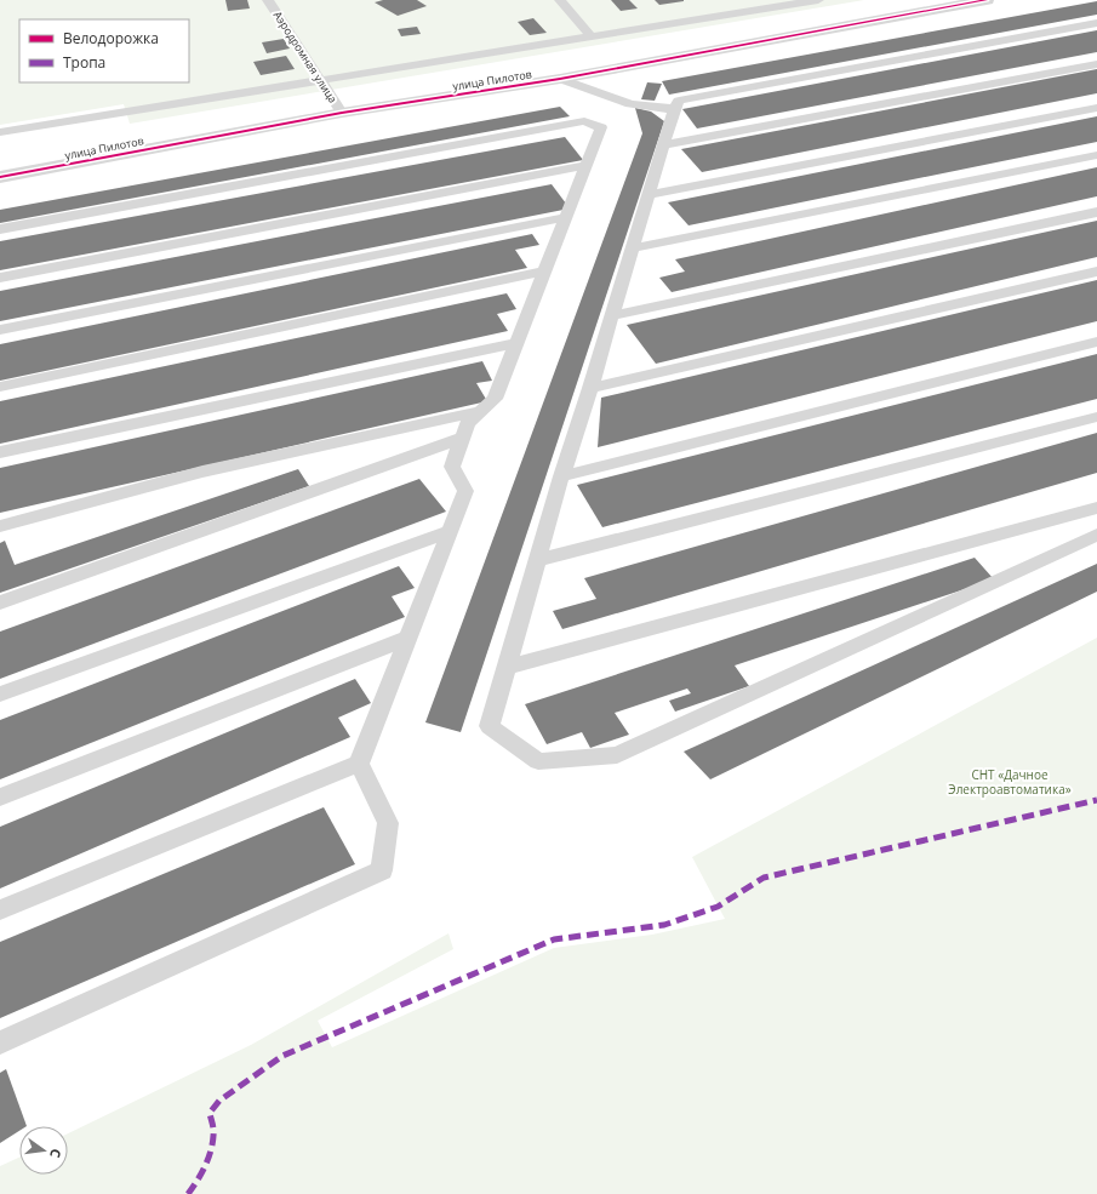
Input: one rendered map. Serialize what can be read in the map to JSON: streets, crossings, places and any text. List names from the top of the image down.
{
  "streets": {
    "street": ["улица Пилотов"],
    "lane": ["Аэродромная улица"]
  },
  "crossings": [
    ["Аэродромная улица", "улица Пилотов"]
  ],
  "parks": ["СНТ «Дачное Электроавтоматика»"],
  "legend": ["Велодорожка", "Тропа"],
  "north": "right"
}
